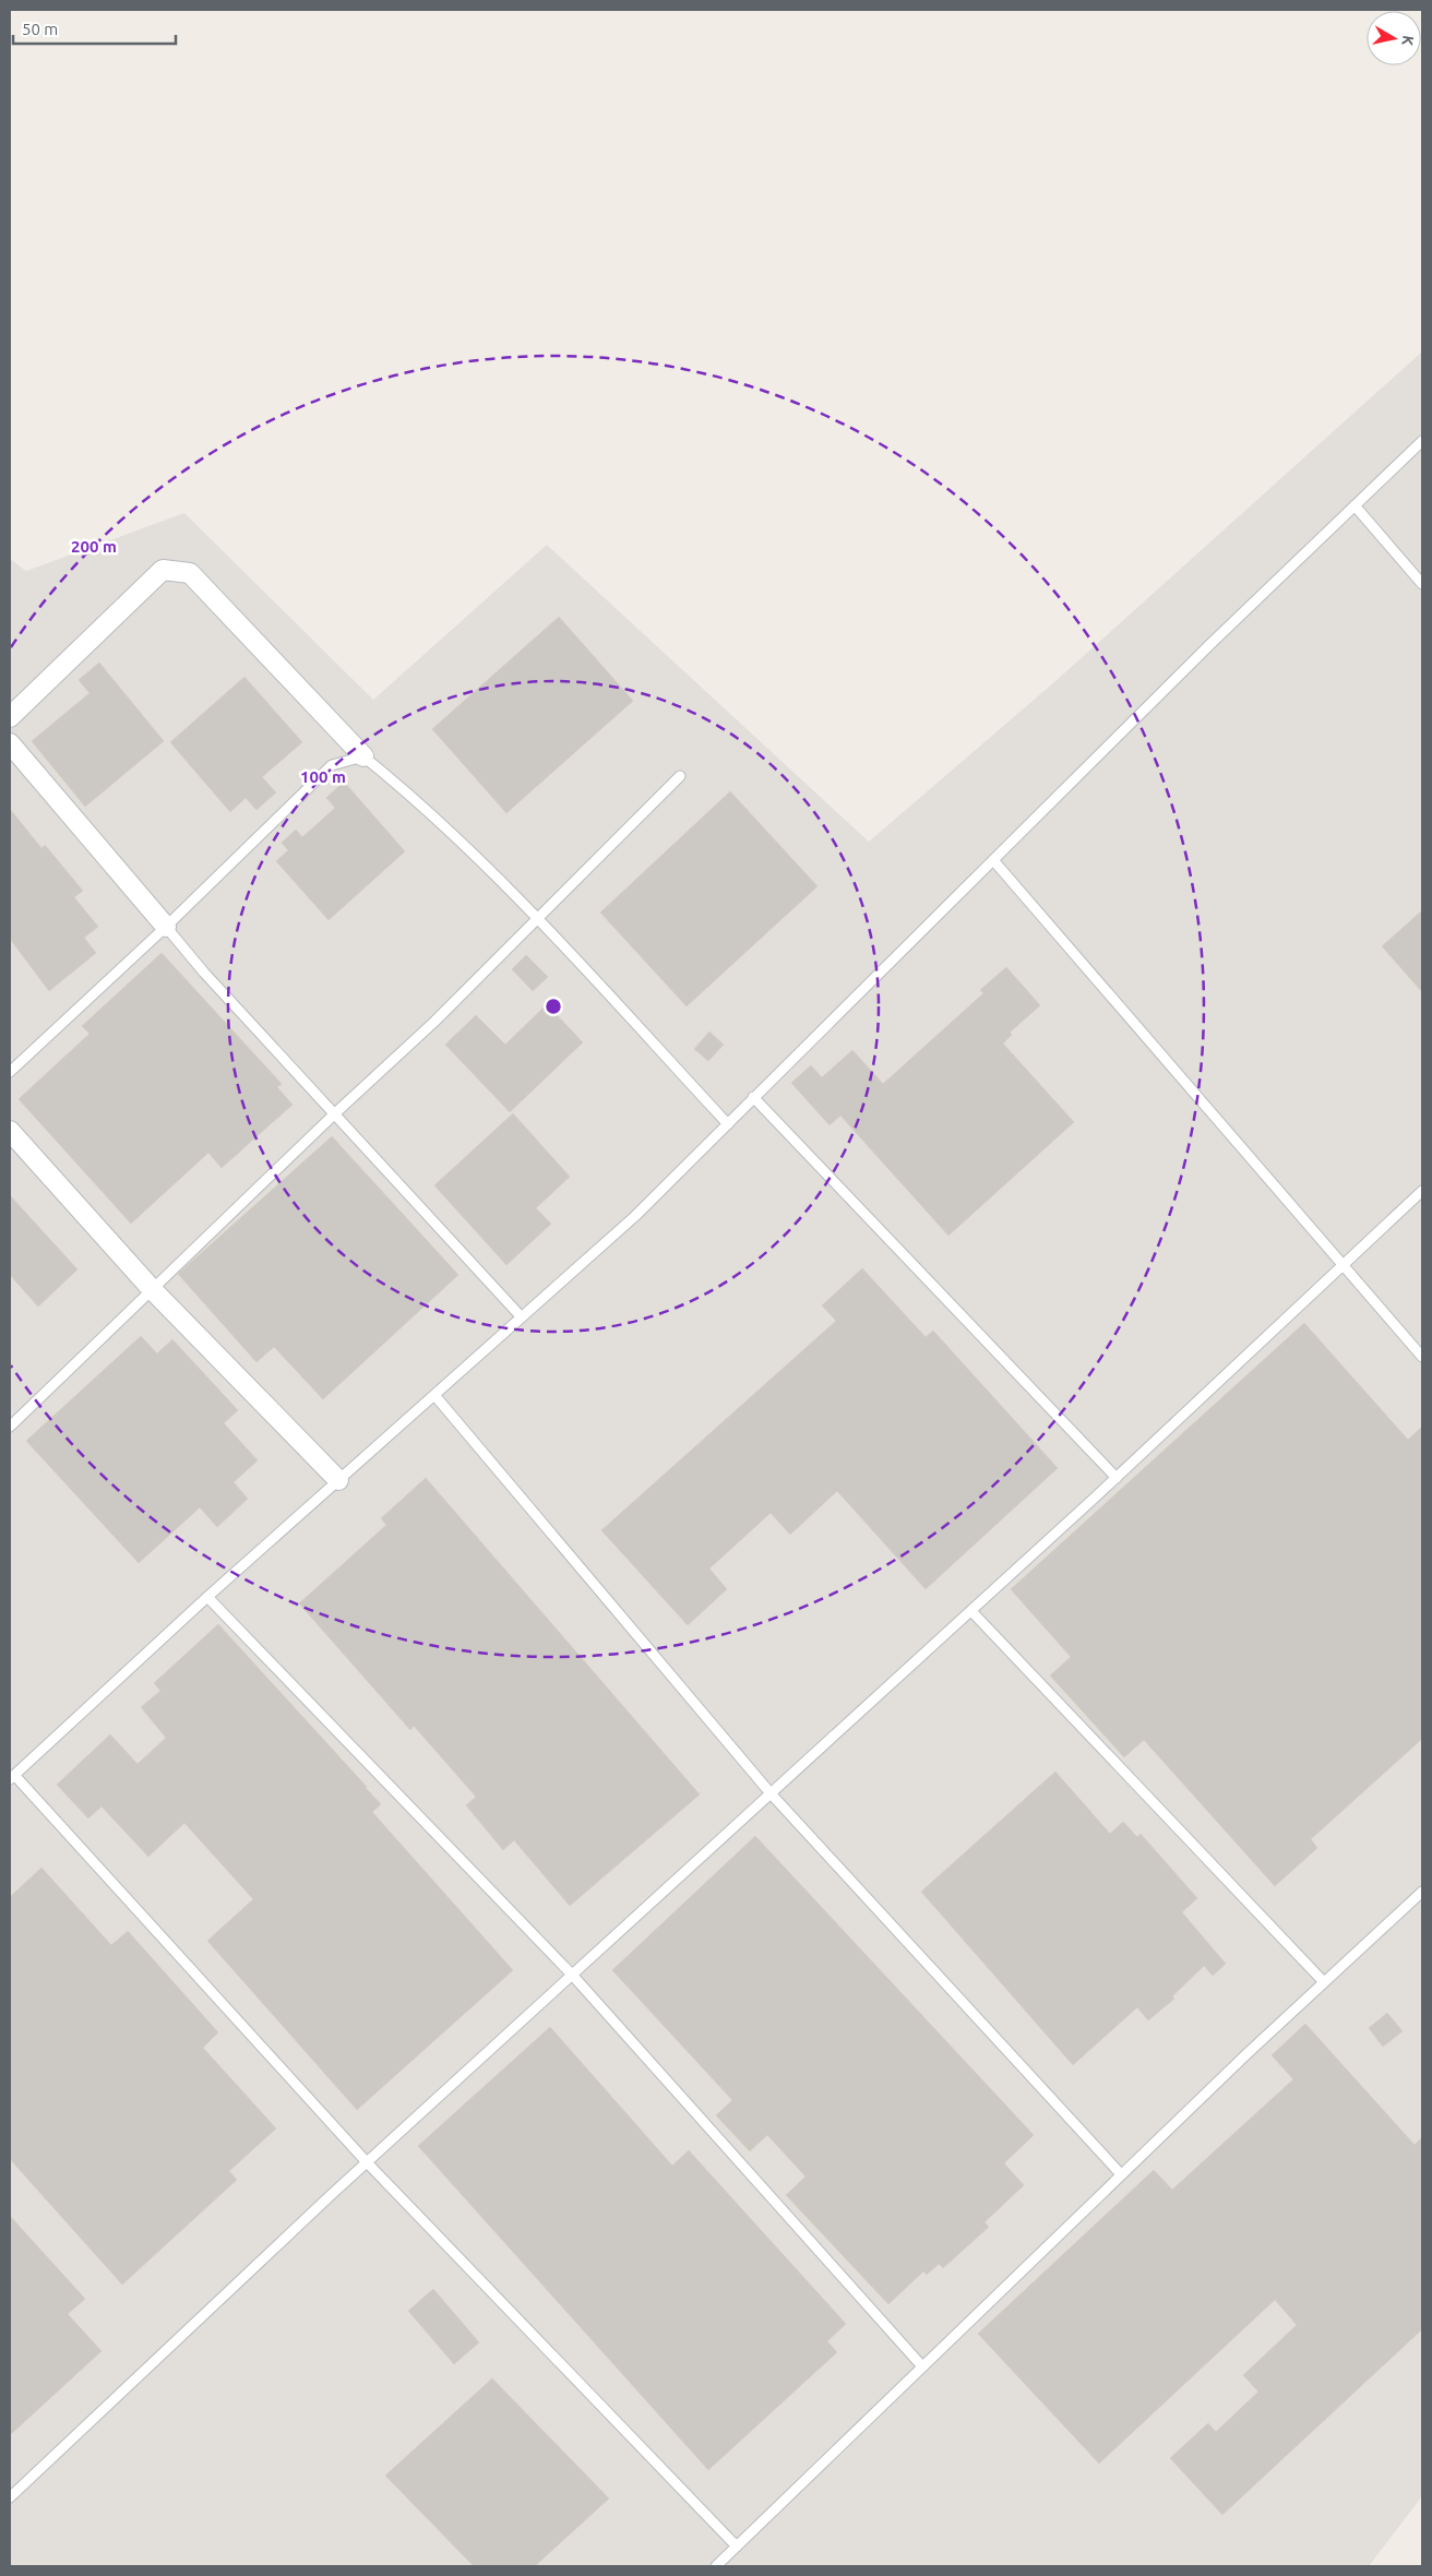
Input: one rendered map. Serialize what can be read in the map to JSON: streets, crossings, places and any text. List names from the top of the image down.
{
  "scale_bar": "50 m",
  "north": "right",
  "rings": ["200 m", "100 m"]
}
